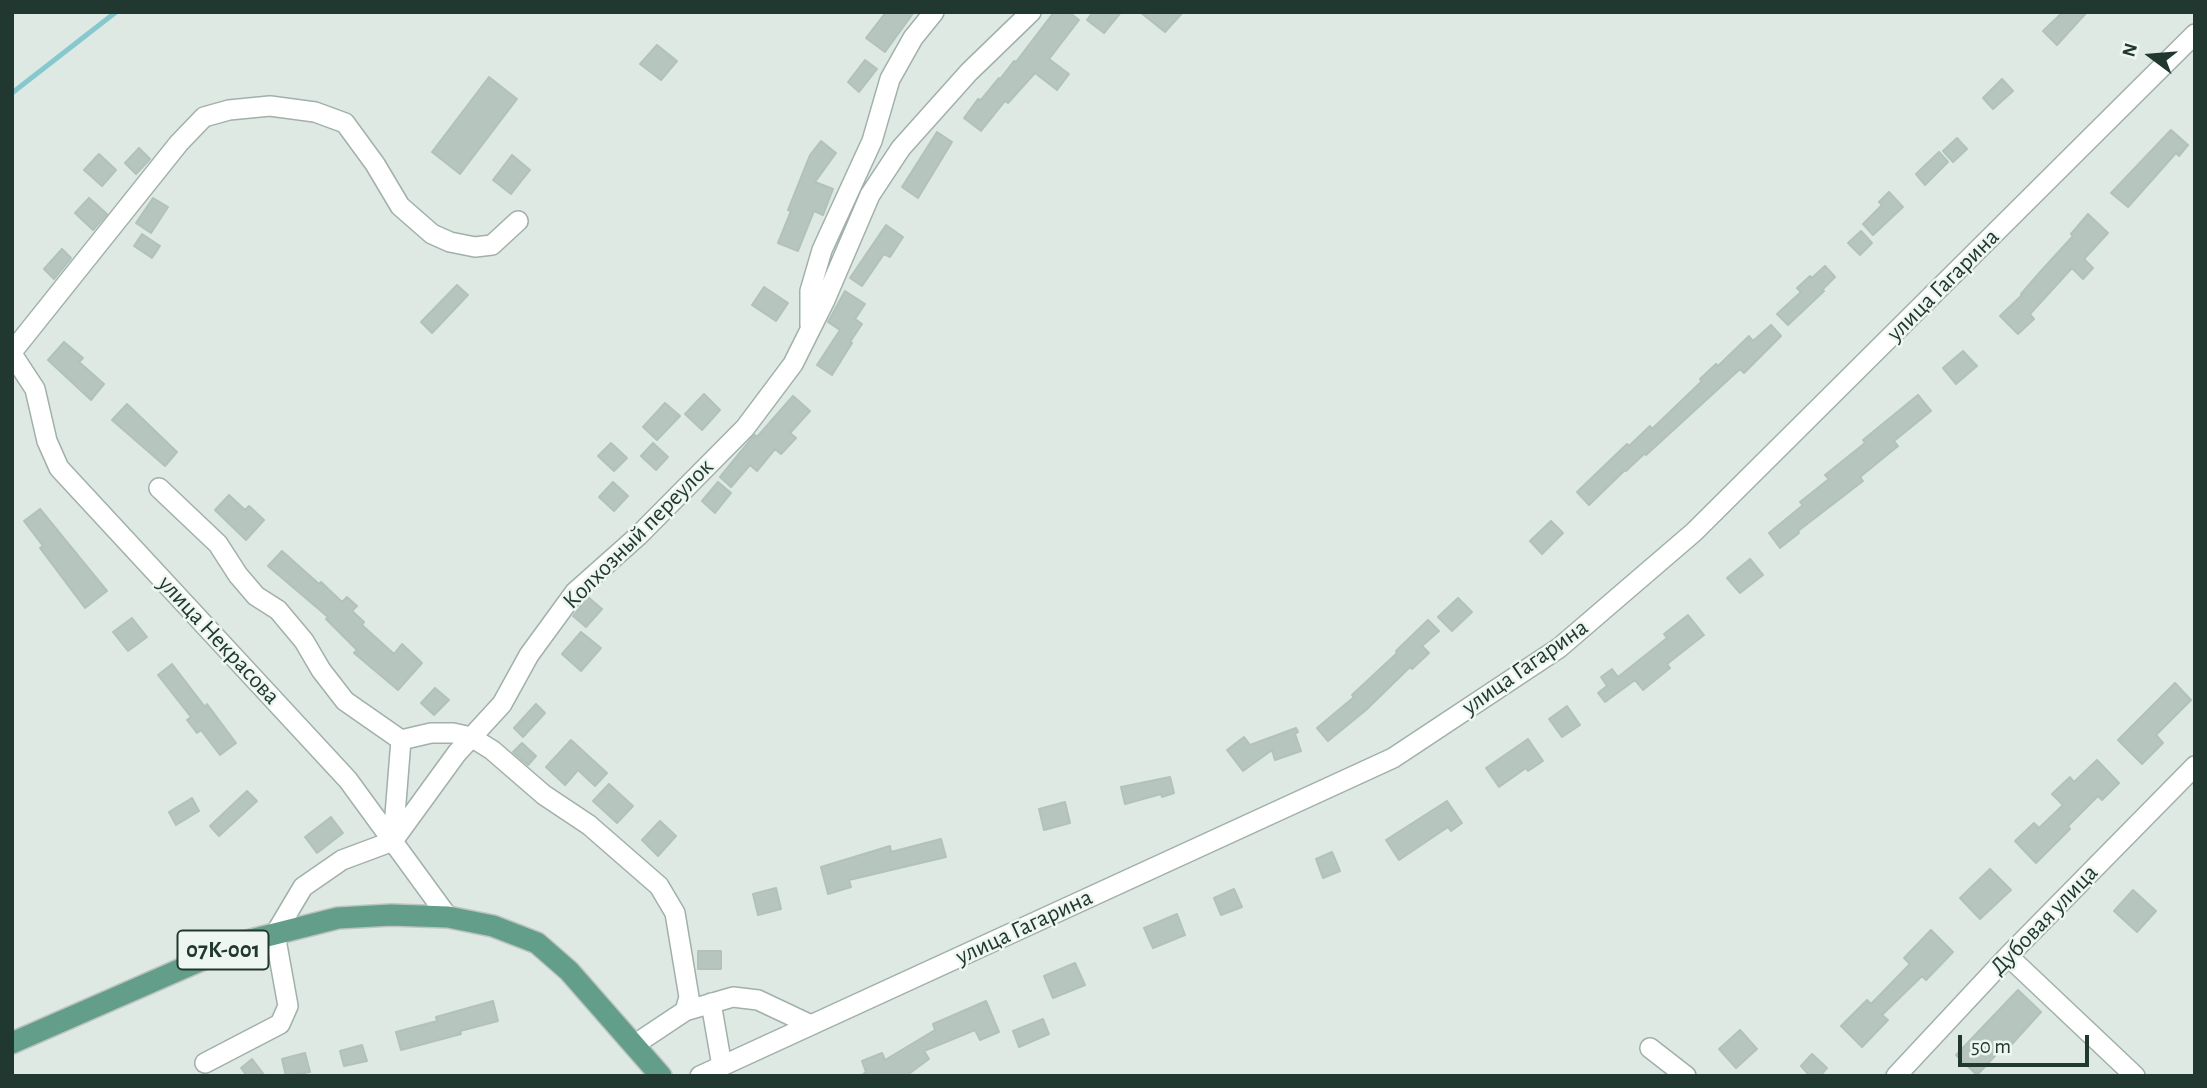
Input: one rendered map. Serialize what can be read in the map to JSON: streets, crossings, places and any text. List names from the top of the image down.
{
  "streets": {
    "main road": ["07К-001"],
    "street": [
      "улица Гагарина",
      "Колхозный переулок",
      "улица Некрасова",
      "Дубовая улица"
    ]
  },
  "crossings": [
    ["Колхозный переулок", "улица Некрасова"],
    ["улица Некрасова", "07К-001"]
  ],
  "scale_bar": "50 m",
  "north": "left"
}
